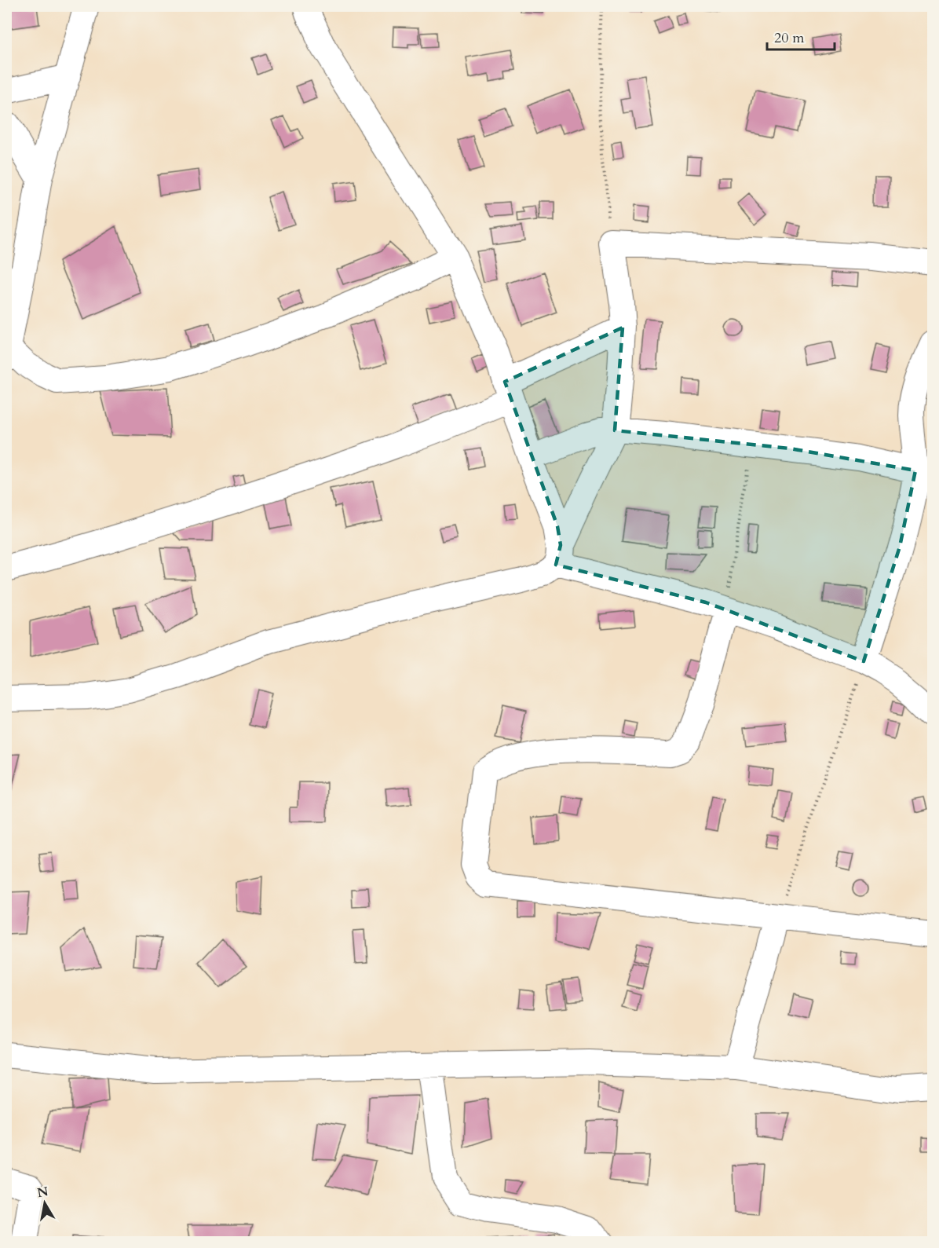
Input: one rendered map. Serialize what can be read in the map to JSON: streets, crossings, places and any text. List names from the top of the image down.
{
  "scale_bar": "20 m",
  "north": "top"
}
